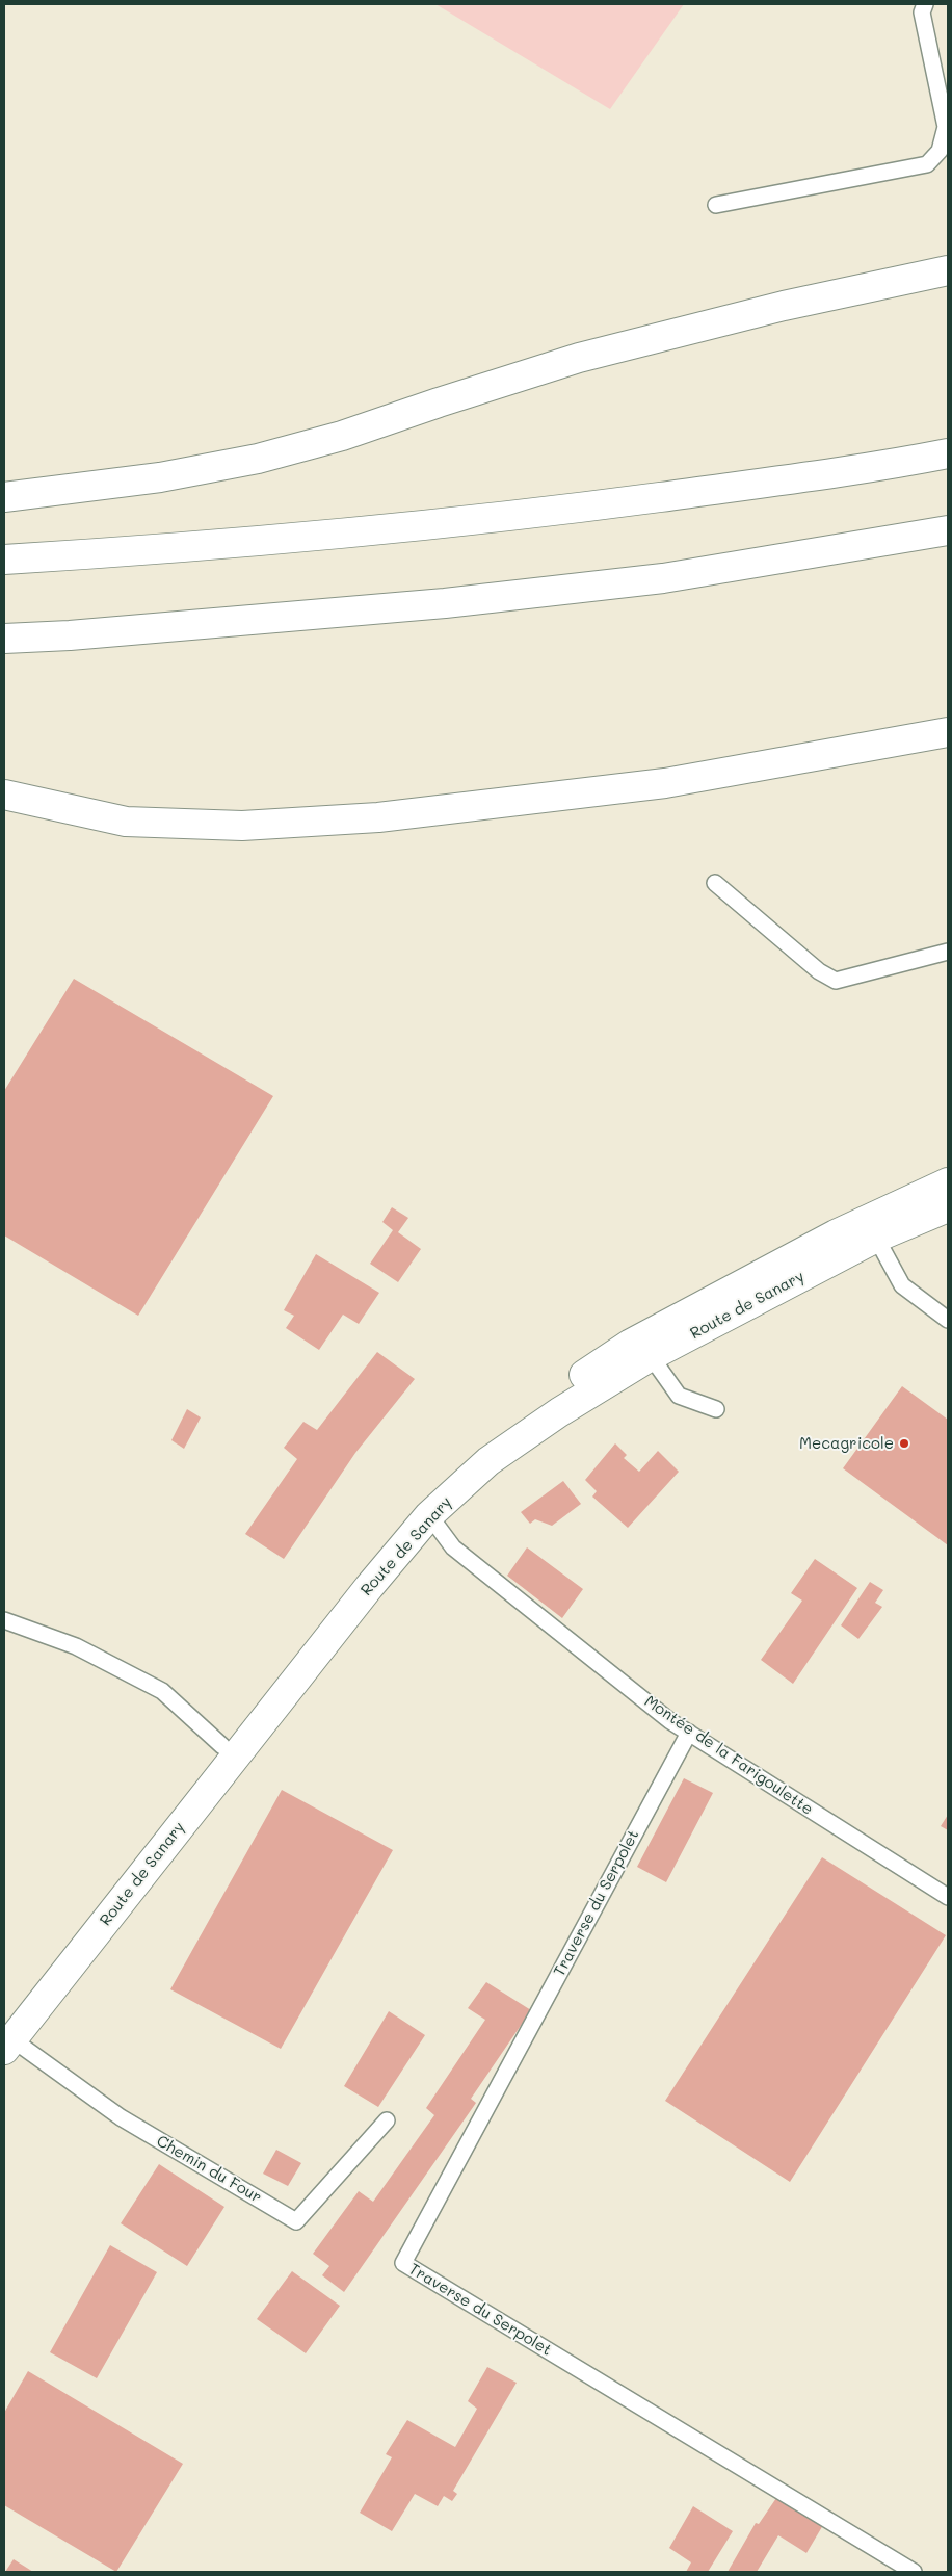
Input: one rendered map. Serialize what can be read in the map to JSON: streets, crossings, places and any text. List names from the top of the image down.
{
  "streets": {
    "main road": ["Route de Sanary"],
    "lane": ["Montée de la Farigoulette", "Traverse du Serpolet", "Chemin du Four"]
  },
  "crossings": [
    ["Route de Sanary", "Montée de la Farigoulette"],
    ["Route de Sanary", "Chemin du Four"],
    ["Montée de la Farigoulette", "Traverse du Serpolet"]
  ],
  "places": ["Mecagricole"]
}
